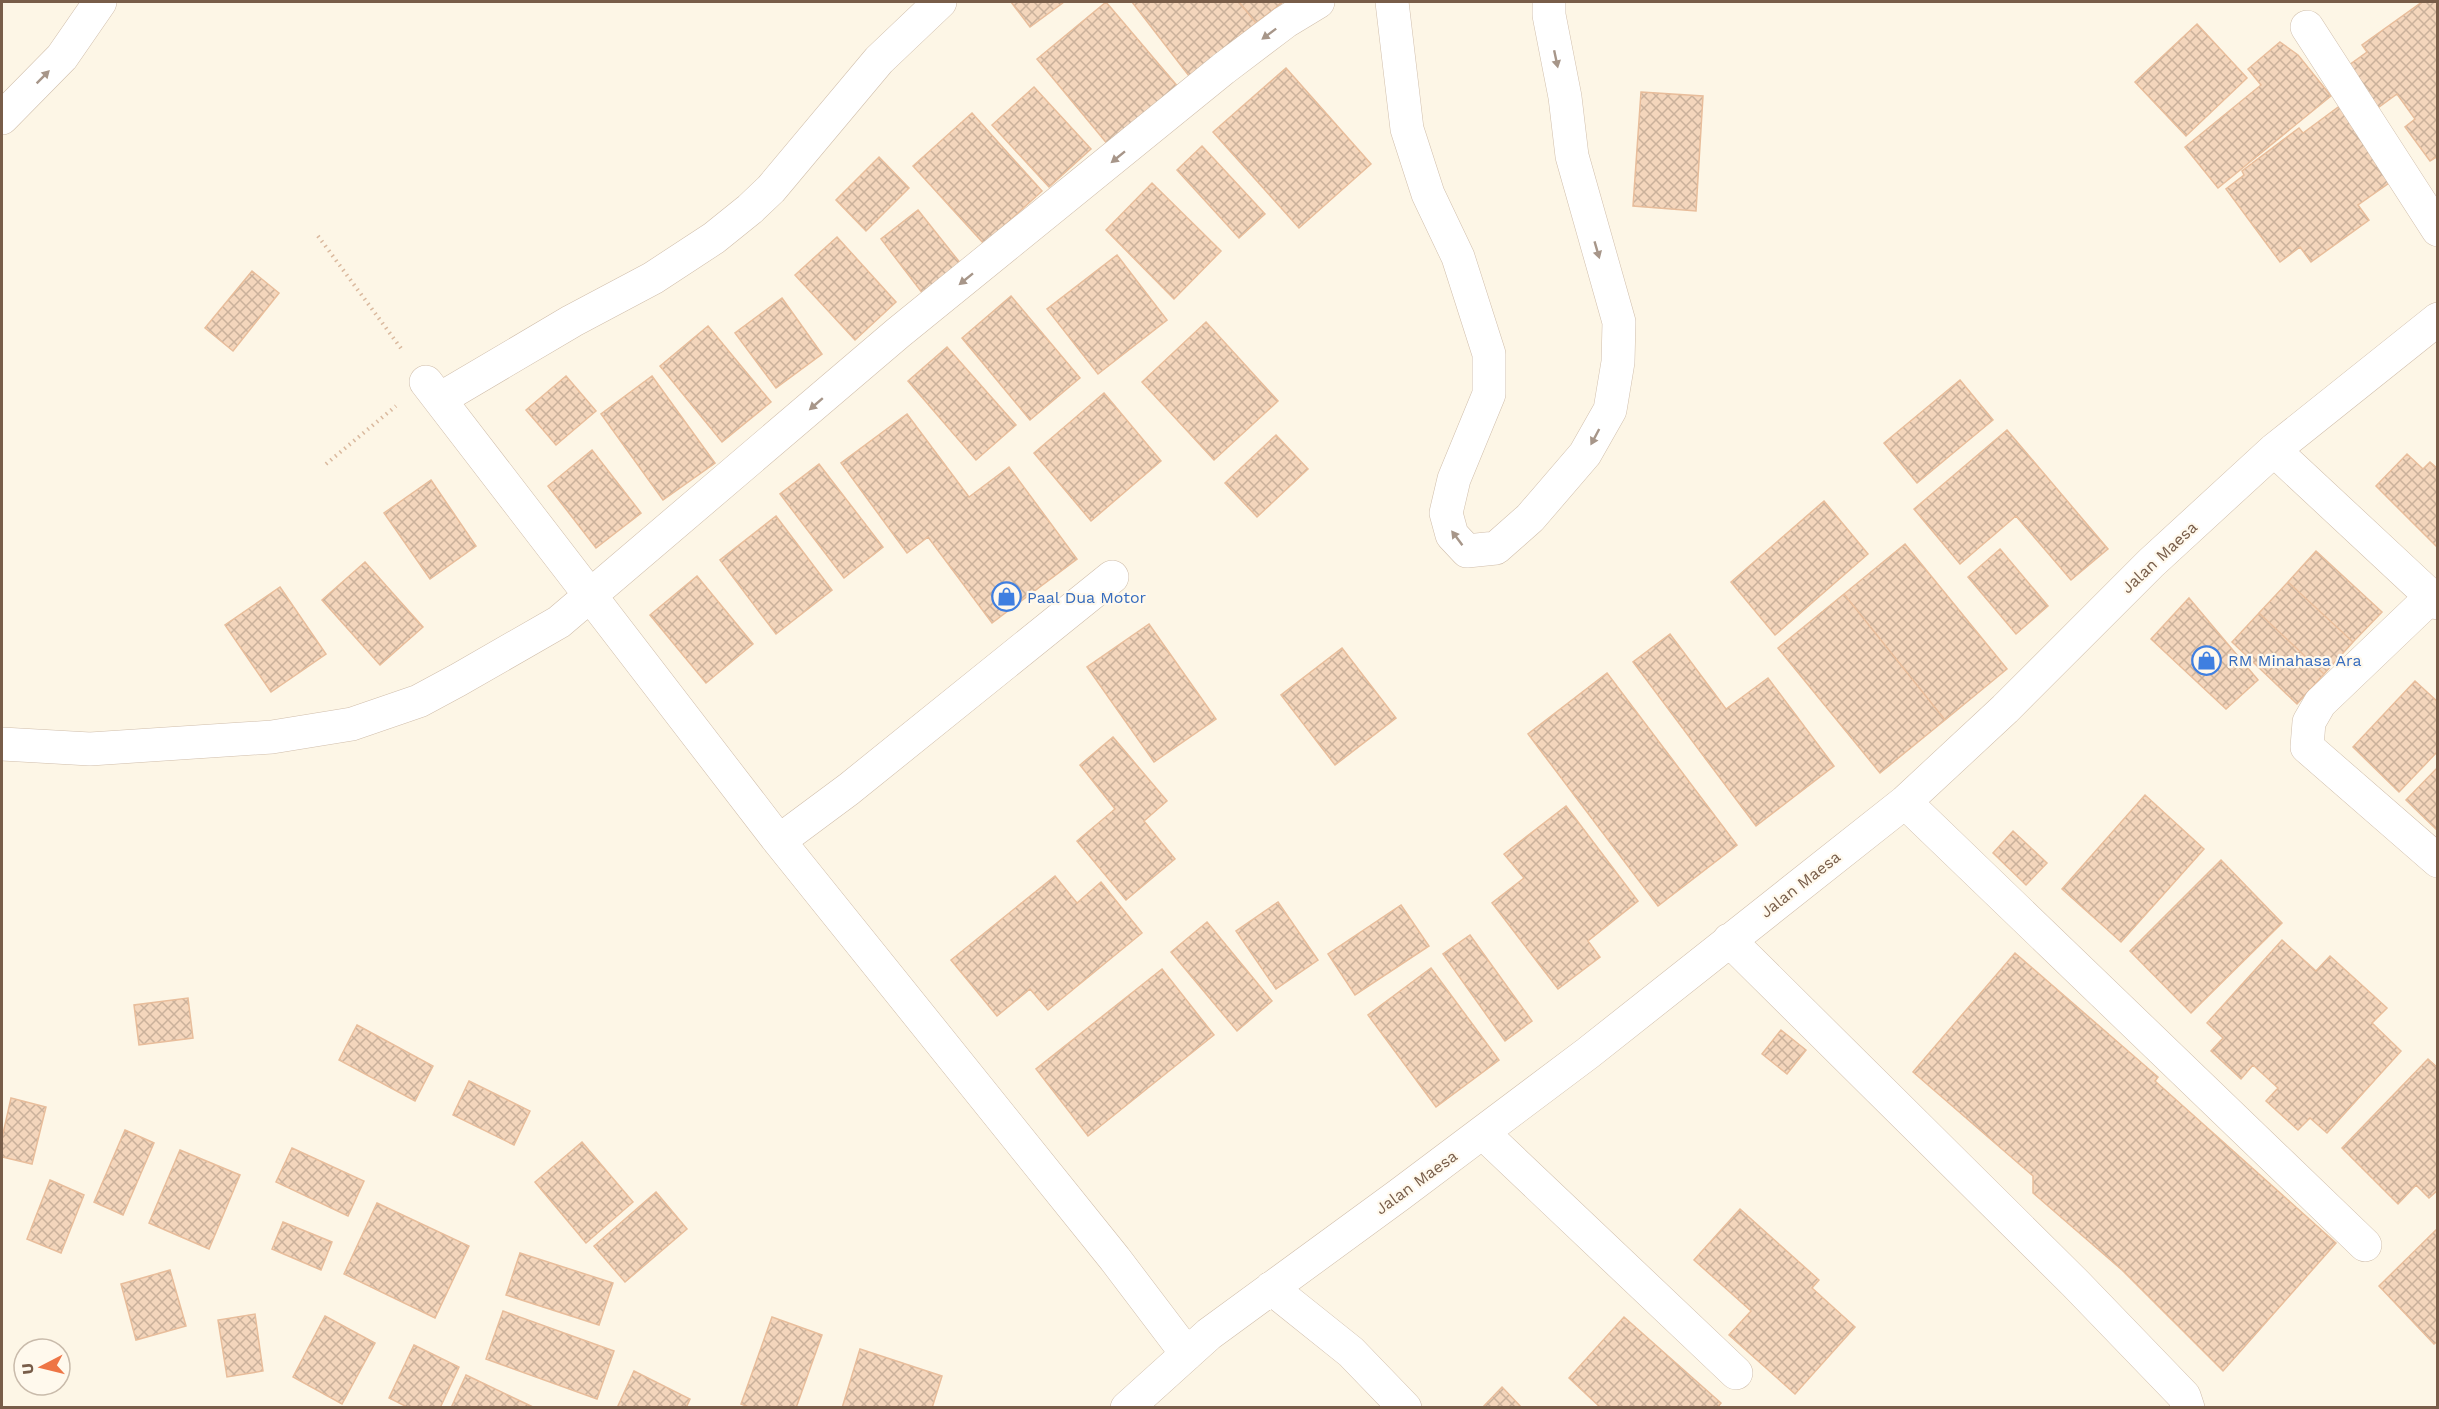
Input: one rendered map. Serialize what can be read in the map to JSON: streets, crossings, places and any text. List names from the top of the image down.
{
  "streets": {
    "street": ["Jalan Maesa"]
  },
  "places": {
    "shop": ["Paal Dua Motor", "RM Minahasa Ara"]
  },
  "north": "left"
}
